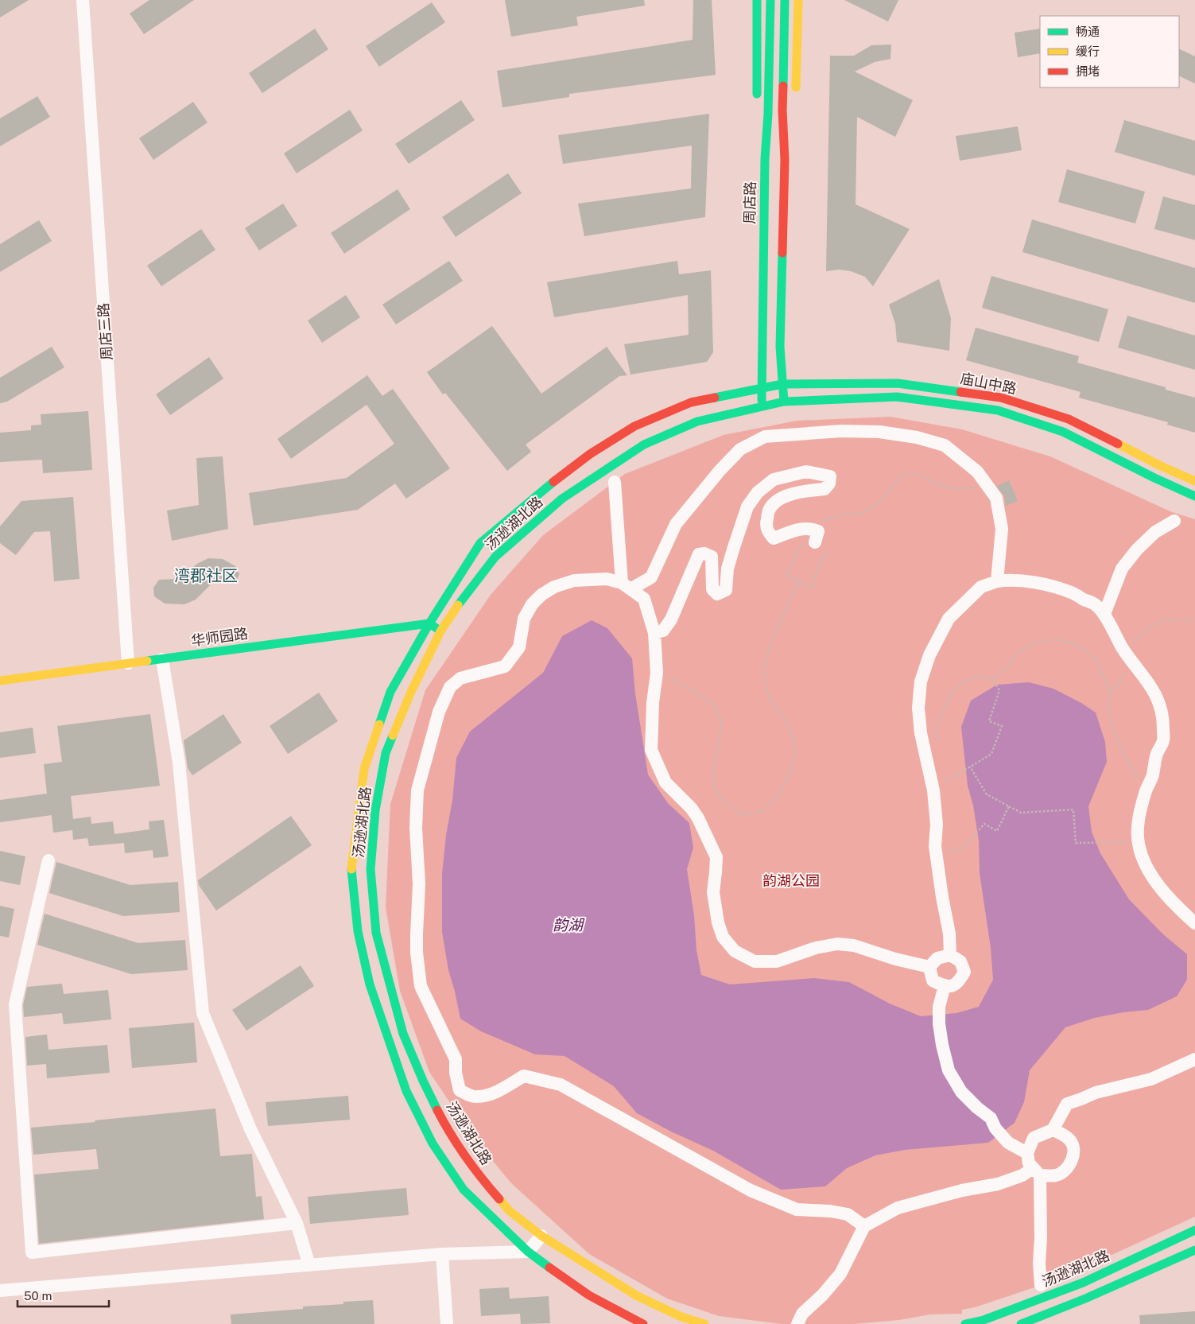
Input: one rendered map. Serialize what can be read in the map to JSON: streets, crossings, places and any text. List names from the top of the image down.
{
  "streets": {
    "street": [
      "周店路",
      "周店三路",
      "庙山中路",
      "汤逊湖北路",
      "华师园路"
    ]
  },
  "crossings": [
    ["周店路", "庙山中路"],
    ["周店路", "汤逊湖北路"],
    ["周店三路", "华师园路"],
    ["庙山中路", "汤逊湖北路"],
    ["汤逊湖北路", "华师园路"]
  ],
  "districts": ["湾郡社区"],
  "water": ["韵湖"],
  "parks": ["韵湖公园"],
  "legend": ["畅通", "缓行", "拥堵"],
  "scale_bar": "50 m"
}
